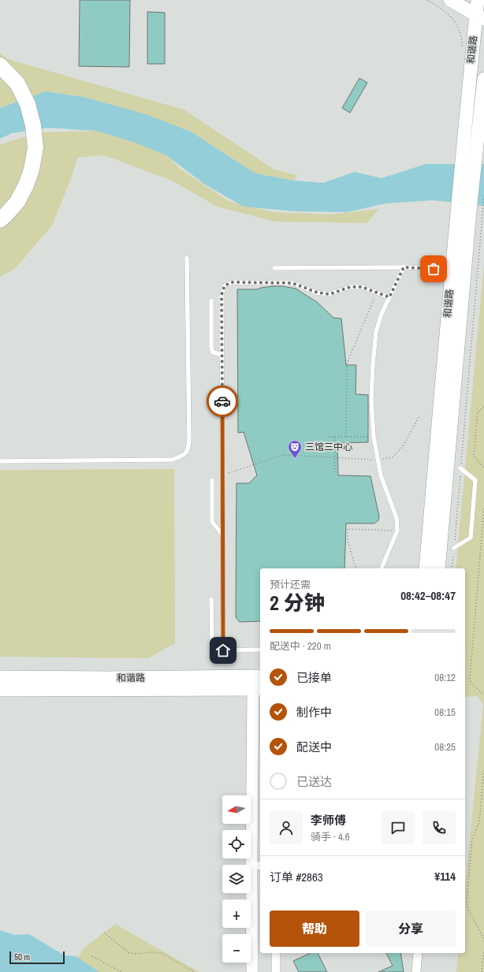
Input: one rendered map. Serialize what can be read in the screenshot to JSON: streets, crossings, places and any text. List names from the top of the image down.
{
  "streets": {
    "main road": ["和谐路"]
  },
  "places": {
    "theatre": ["三馆三中心"]
  },
  "scale_bar": "50 m",
  "north": "left",
  "page": {
    "heading": ["2 分钟", "预计还需", "08:42–08:47"],
    "panel": [
      "李师傅",
      "骑手 · 4.6",
      "订单 #2863",
      "¥114"
    ],
    "bar": "配送中 · 220 m",
    "list": [
      ["已接单", "08:12"],
      ["制作中", "08:15"],
      ["配送中", "08:25"],
      "已送达"
    ],
    "map_buttons": ["+", "−"],
    "buttons": ["帮助", "分享"],
    "scale": "50 m"
  }
}
